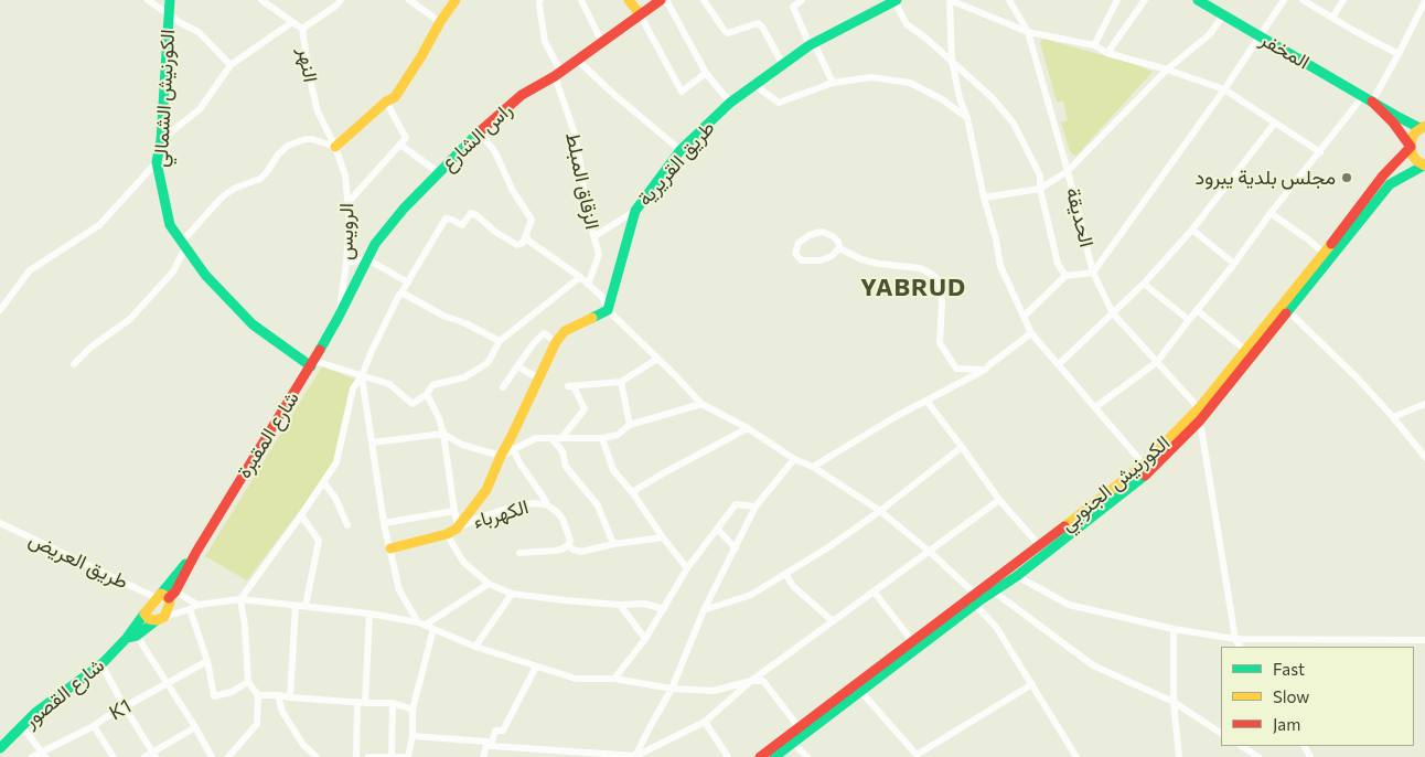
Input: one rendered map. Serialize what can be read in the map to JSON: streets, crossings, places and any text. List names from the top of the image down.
{
  "streets": {
    "street": [
      "المخفر",
      "النهر",
      "الكورنيش الشمالي",
      "راس الشارع",
      "طريق القريرية",
      "الزقاق المبلط",
      "الحديقة",
      "الرويس",
      "شارع المقبرة",
      "الكورنيش الجنوبي",
      "الكهرباء",
      "طريق العريض",
      "شارع القصور",
      "K1"
    ]
  },
  "crossings": [
    ["النهر", "الرويس"],
    ["الكورنيش الشمالي", "شارع المقبرة"],
    ["راس الشارع", "الزقاق المبلط"],
    ["راس الشارع", "الرويس"],
    ["راس الشارع", "شارع المقبرة"],
    ["الحديقة", "الكورنيش الجنوبي"],
    ["الرويس", "شارع المقبرة"]
  ],
  "districts": ["YABRUD"],
  "places": ["مجلس بلدية يبرود"],
  "legend": ["Fast", "Slow", "Jam"]
}
